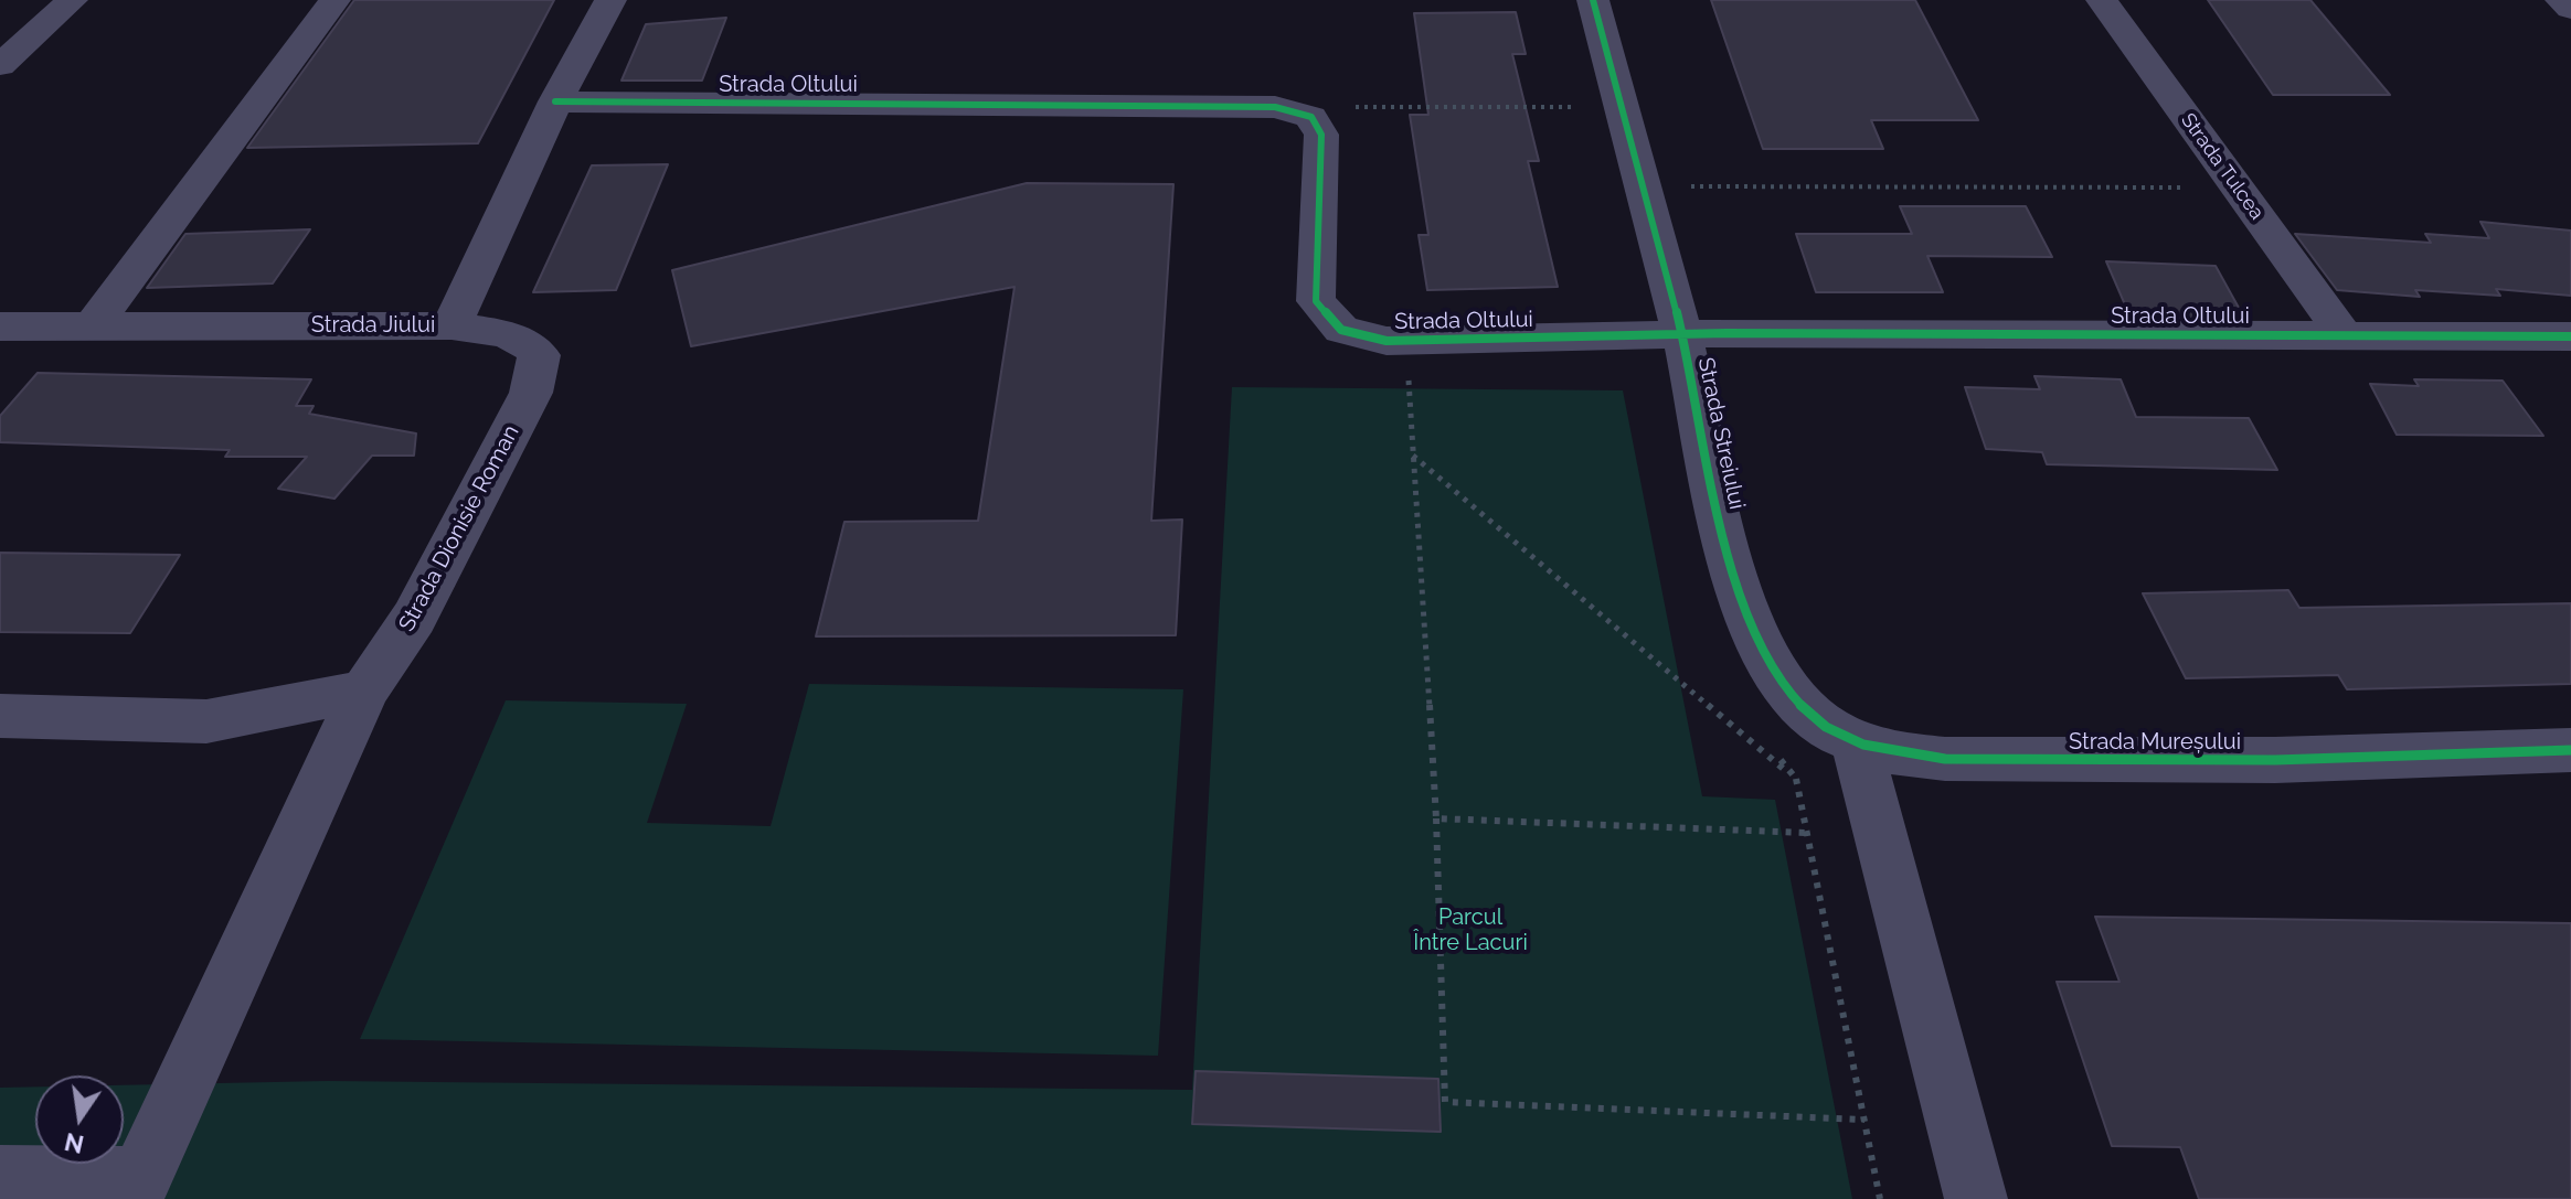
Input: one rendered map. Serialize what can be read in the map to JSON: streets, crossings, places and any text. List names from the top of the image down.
{
  "streets": {
    "street": [
      "Strada Oltului",
      "Strada Tulcea",
      "Strada Jiului",
      "Strada Streiului",
      "Strada Dionisie Roman",
      "Strada Mureșului"
    ]
  },
  "crossings": [
    ["Strada Oltului", "Strada Tulcea"],
    ["Strada Oltului", "Strada Jiului"],
    ["Strada Oltului", "Strada Streiului"],
    ["Strada Jiului", "Strada Dionisie Roman"],
    ["Strada Streiului", "Strada Mureșului"]
  ],
  "parks": ["Parcul Între Lacuri"],
  "north": "bottom"
}
